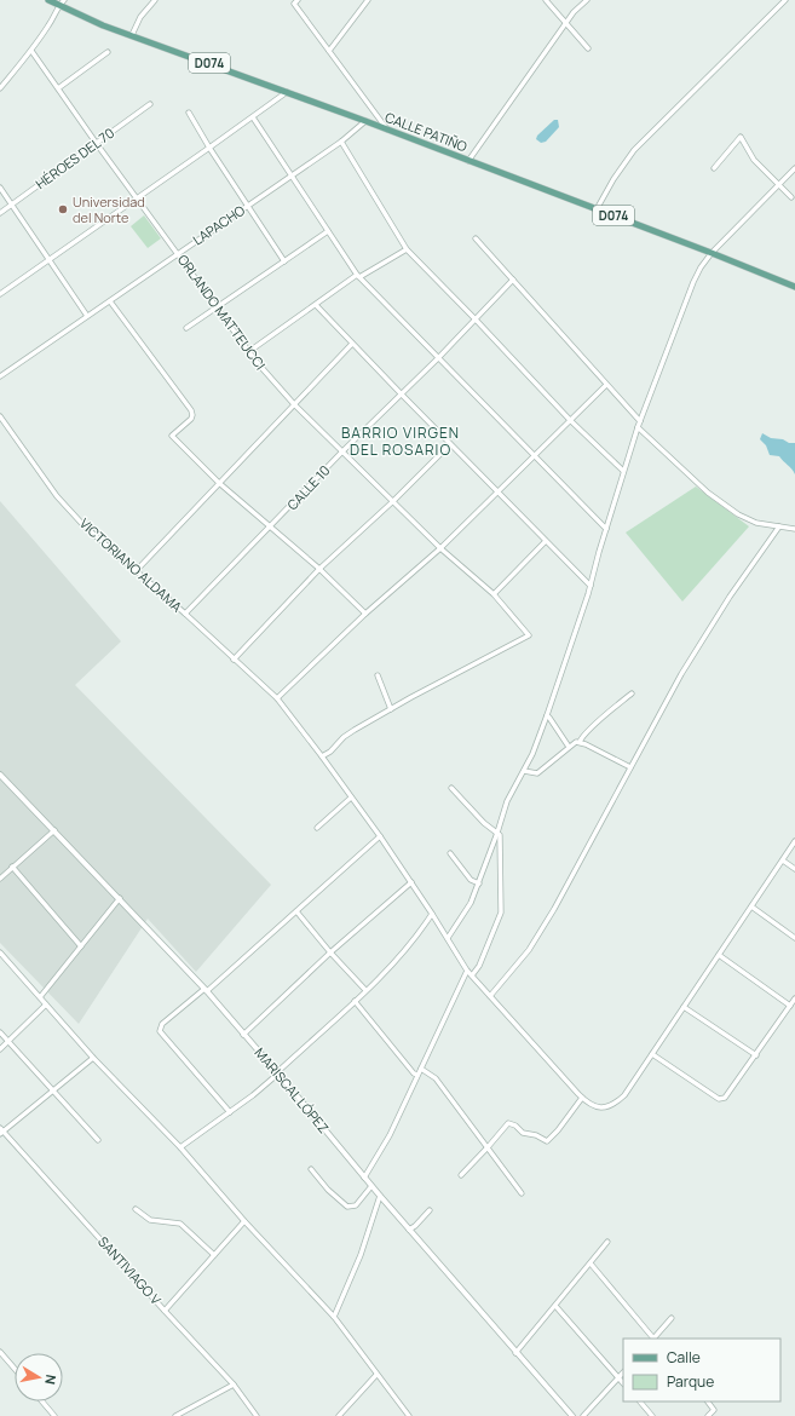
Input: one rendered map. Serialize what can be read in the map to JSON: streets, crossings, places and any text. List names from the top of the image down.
{
  "streets": {
    "main road": ["D074", "CALLE PATIÑO"],
    "street": [
      "HÉROES DEL 70",
      "LAPACHO",
      "ORLANDO MATTEUCCI",
      "CALLE 10",
      "VICTORIANO ALDAMA",
      "MARISCAL LÓPEZ",
      "SANTIVIAGO V"
    ]
  },
  "crossings": [
    ["CALLE PATIÑO", "LAPACHO"],
    ["HÉROES DEL 70", "ORLANDO MATTEUCCI"],
    ["LAPACHO", "ORLANDO MATTEUCCI"],
    ["ORLANDO MATTEUCCI", "CALLE 10"],
    ["CALLE 10", "VICTORIANO ALDAMA"]
  ],
  "districts": ["BARRIO VIRGEN DEL ROSARIO"],
  "places": ["Universidad del Norte"],
  "legend": ["Calle", "Parque"],
  "north": "right"
}
